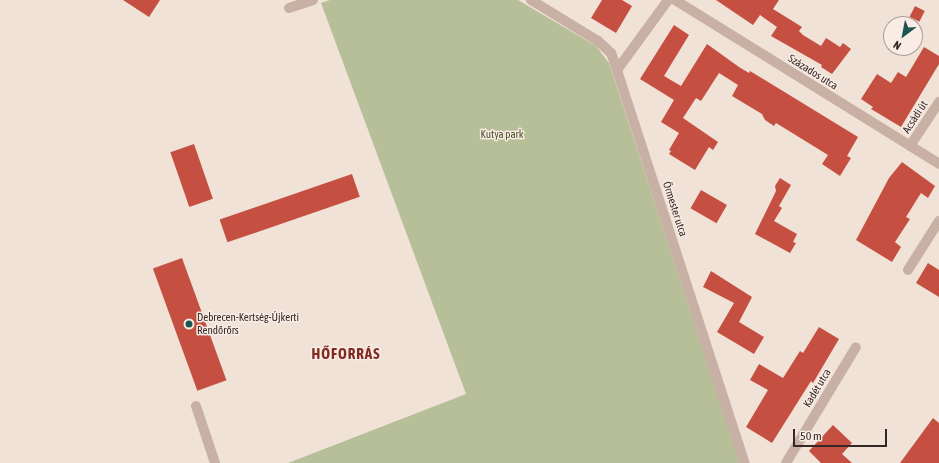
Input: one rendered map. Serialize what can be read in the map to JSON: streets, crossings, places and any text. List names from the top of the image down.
{
  "streets": {
    "street": [
      "Százados utca",
      "Acsádi út",
      "Őrmester utca",
      "Kadét utca"
    ]
  },
  "crossings": [
    ["Százados utca", "Acsádi út"]
  ],
  "districts": ["HŐFORRÁS"],
  "parks": ["Kutya park"],
  "places": ["Debrecen-Kertség-Újkerti Rendőrőrs"],
  "scale_bar": "50 m",
  "north": "bottom left"
}
